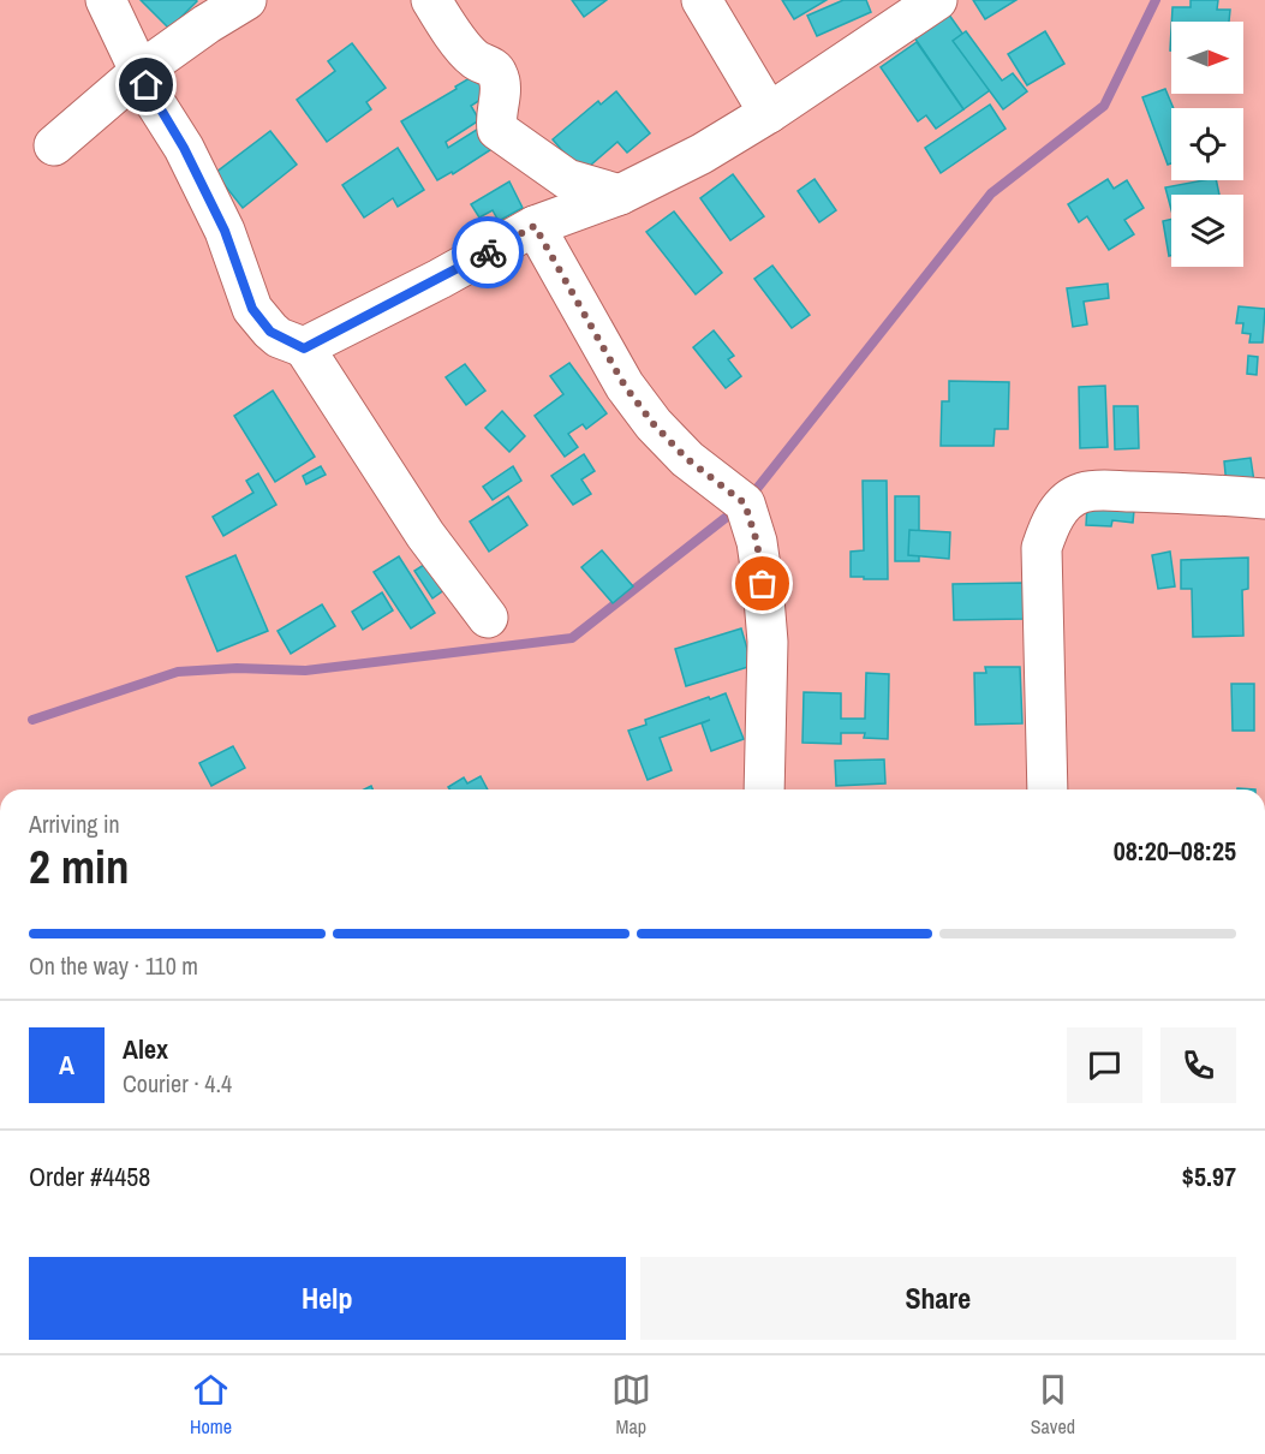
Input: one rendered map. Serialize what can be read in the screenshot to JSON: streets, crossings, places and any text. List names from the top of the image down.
{
  "north": "right",
  "page": {
    "heading": ["2 min", "Arriving in", "08:20–08:25"],
    "panel": [
      "Alex",
      "Courier · 4.4",
      "Order #4458",
      "$5.97"
    ],
    "bar": "On the way · 110 m",
    "round": "A",
    "buttons": ["Help", "Share"],
    "tabs": ["Home", "Map", "Saved"]
  }
}
